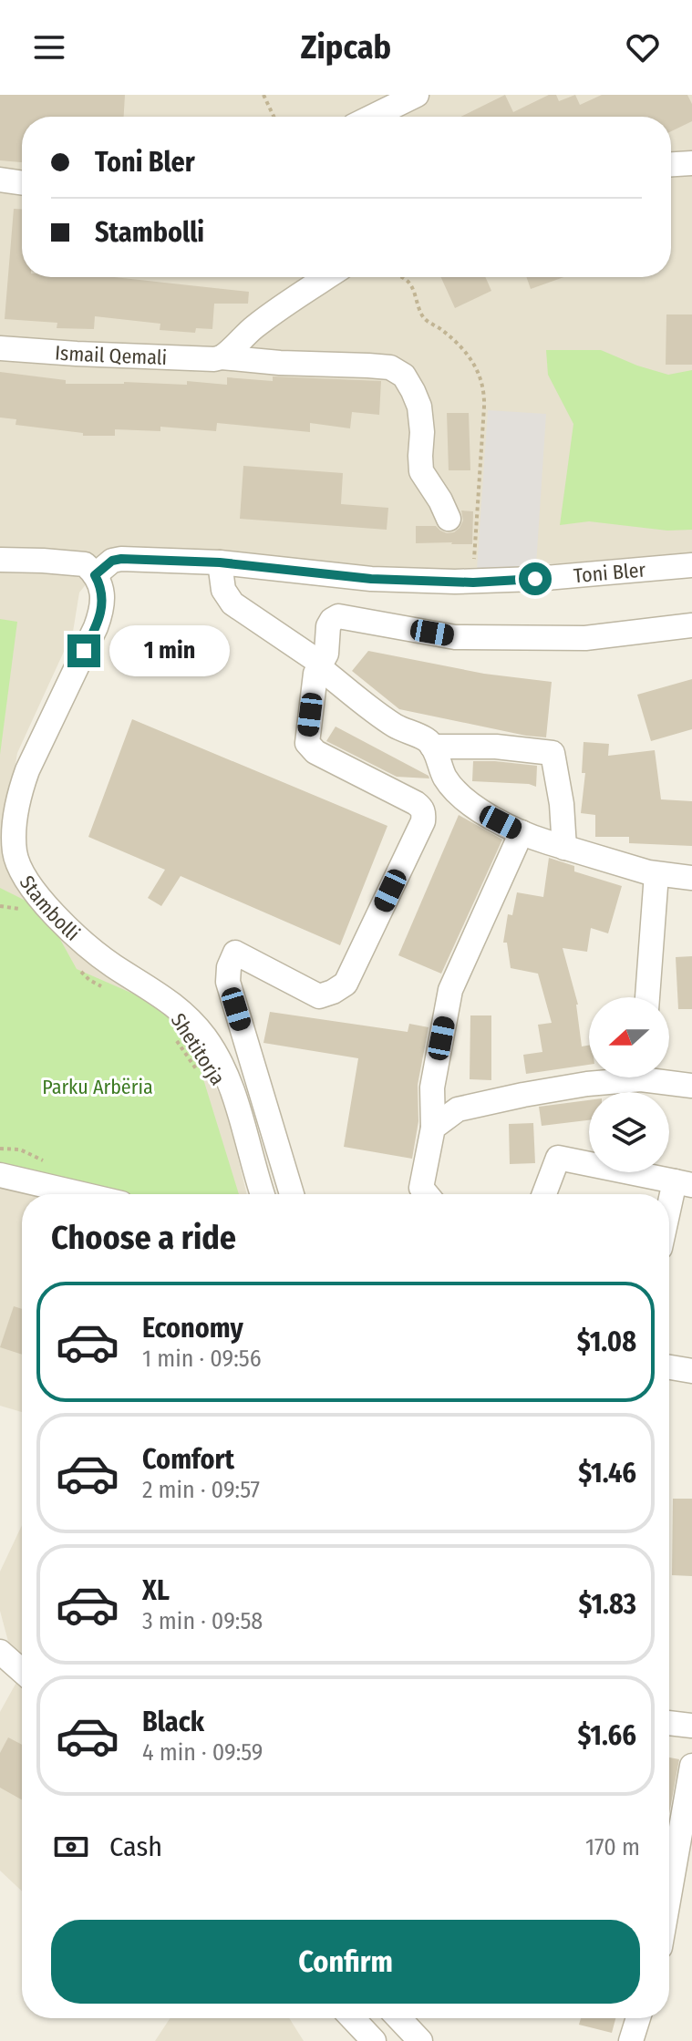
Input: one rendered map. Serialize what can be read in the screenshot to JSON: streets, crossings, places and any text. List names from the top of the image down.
{
  "streets": {
    "street": ["Ismail Qemali", "Toni Bler", "Stambolli"],
    "path": ["Shetitorja"]
  },
  "crossings": [
    ["Toni Bler", "Stambolli"]
  ],
  "parks": ["Parku Arbëria"],
  "north": "left",
  "page": {
    "header": "Zipcab",
    "banner": ["Toni Bler", "Stambolli"],
    "bubble": "1 min",
    "heading": "Choose a ride",
    "list": [
      {
        "name": "Economy",
        "note": "1 min · 09:56",
        "value": "$1.08"
      },
      {
        "name": "Comfort",
        "note": "2 min · 09:57",
        "value": "$1.46"
      },
      {
        "name": "XL",
        "note": "3 min · 09:58",
        "value": "$1.83"
      },
      {
        "name": "Black",
        "note": "4 min · 09:59",
        "value": "$1.66"
      }
    ],
    "pay": ["Cash", "170 m"],
    "buttons": "Confirm"
  }
}
